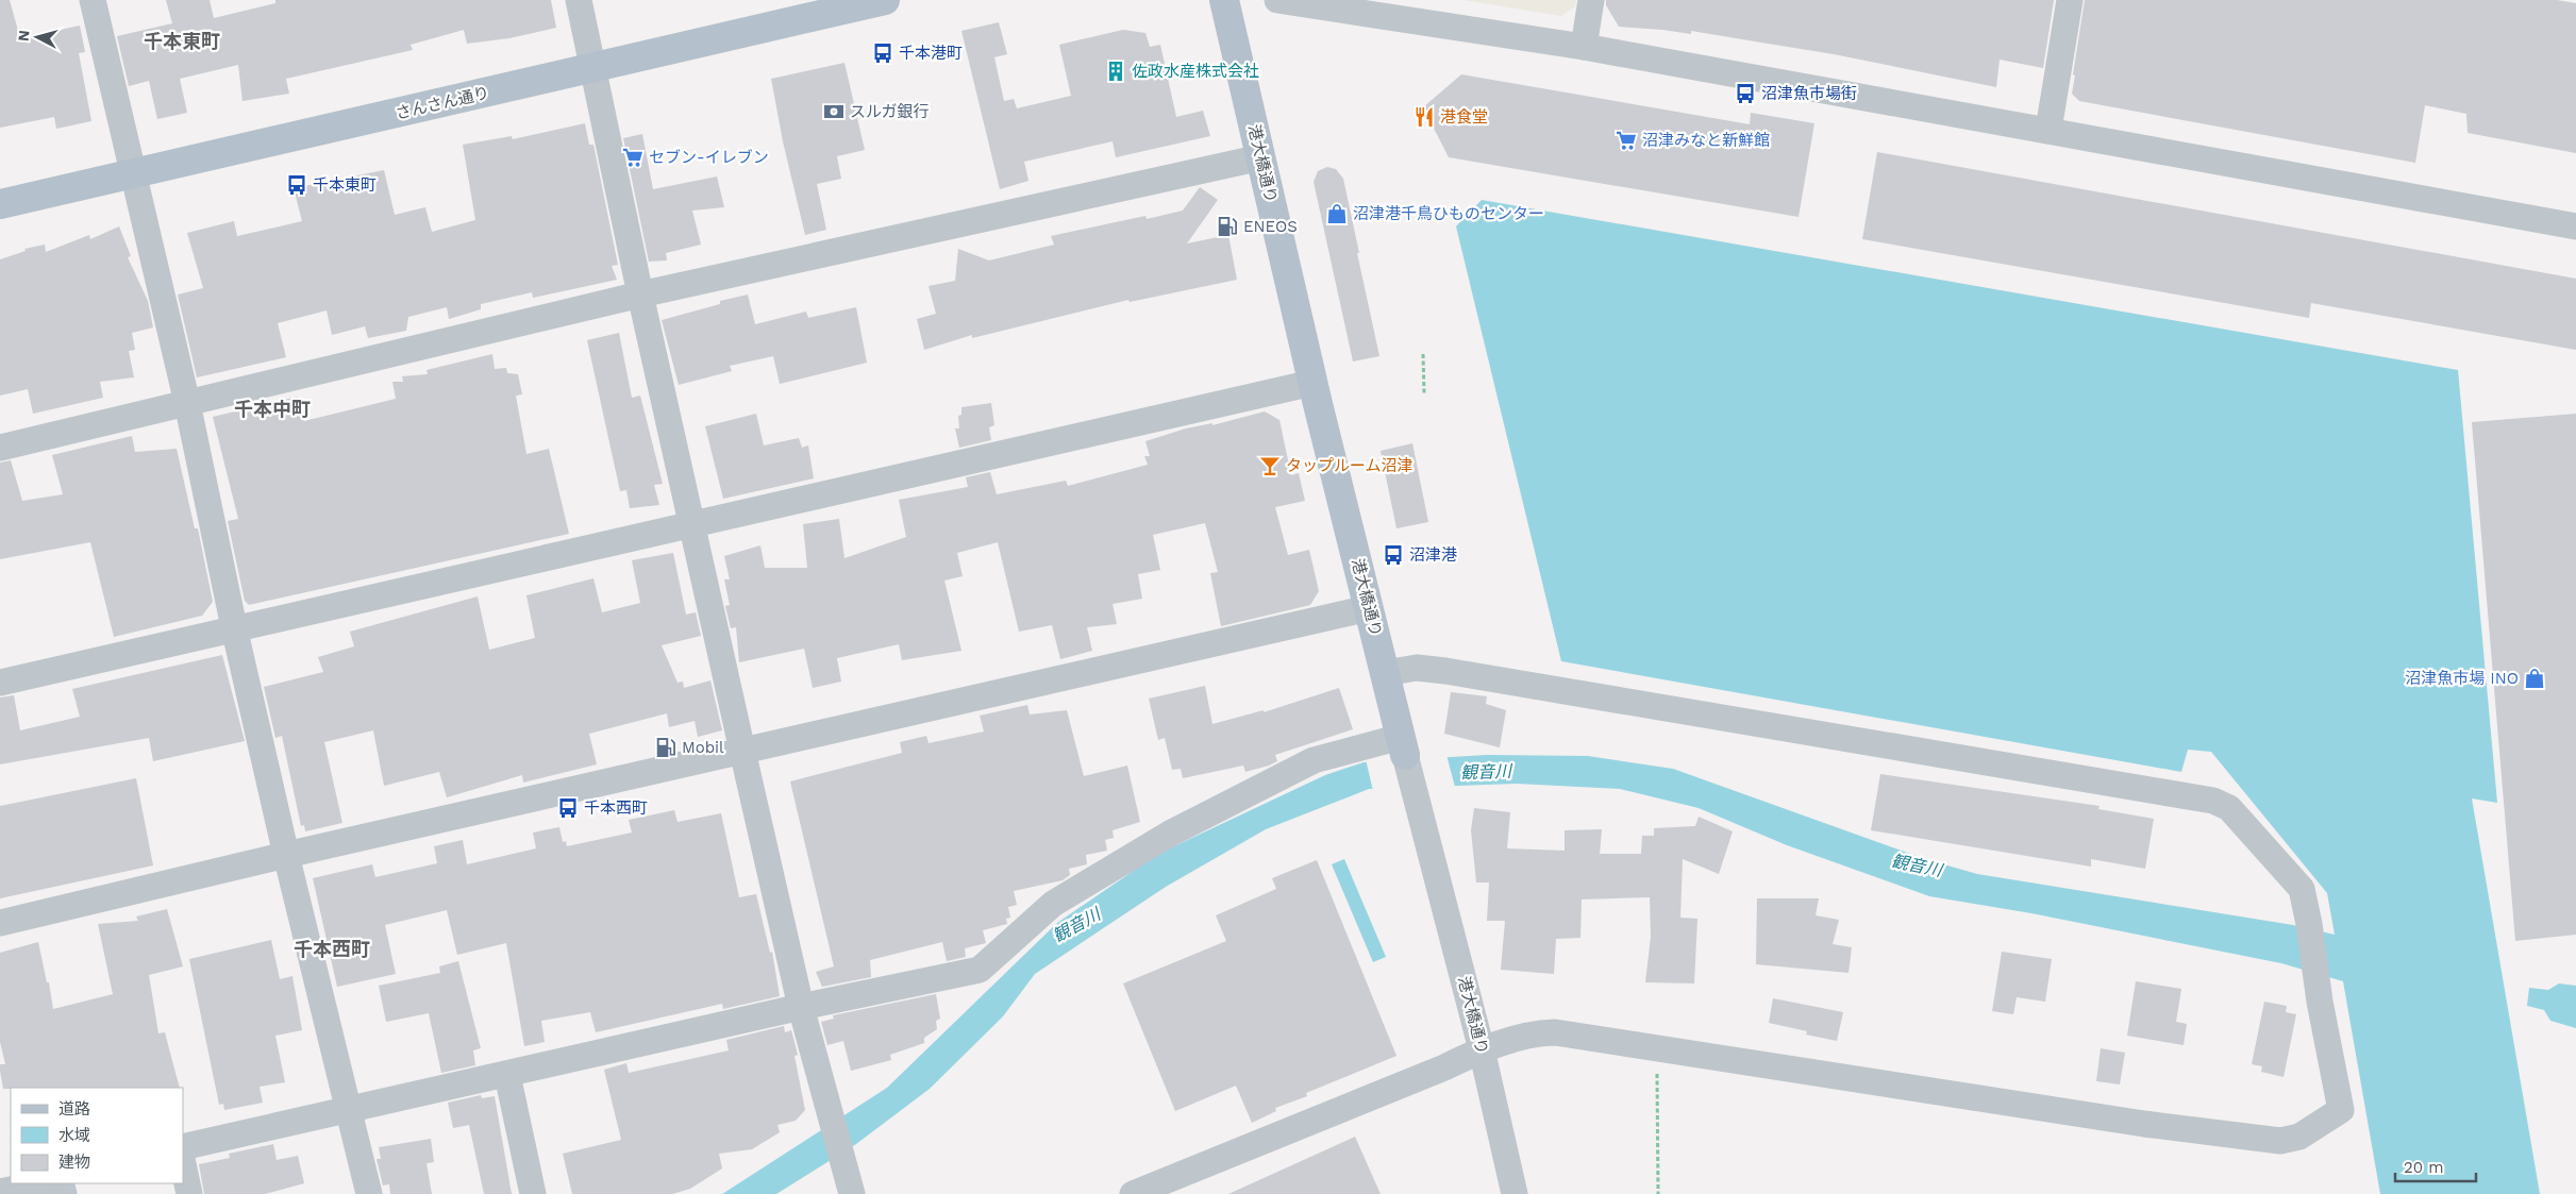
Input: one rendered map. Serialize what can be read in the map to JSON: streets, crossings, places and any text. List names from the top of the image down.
{
  "streets": {
    "main road": ["さんさん通り", "港大橋通り"]
  },
  "districts": ["千本東町", "千本中町", "千本西町"],
  "water": ["観音川"],
  "places": {
    "bus stop": [
      "千本港町",
      "沼津魚市場街",
      "千本東町",
      "沼津港",
      "千本西町"
    ],
    "building": ["佐政水産株式会社"],
    "bank": ["スルガ銀行"],
    "restaurant": ["港食堂"],
    "supermarket": ["沼津みなと新鮮館", "セブン-イレブン"],
    "shop": ["沼津港千鳥ひものセンター", "沼津魚市場 INO"],
    "fuel station": ["ENEOS", "Mobil"],
    "bar": ["タップルーム沼津"]
  },
  "legend": ["道路", "水域", "建物"],
  "scale_bar": "20 m",
  "north": "left"
}
